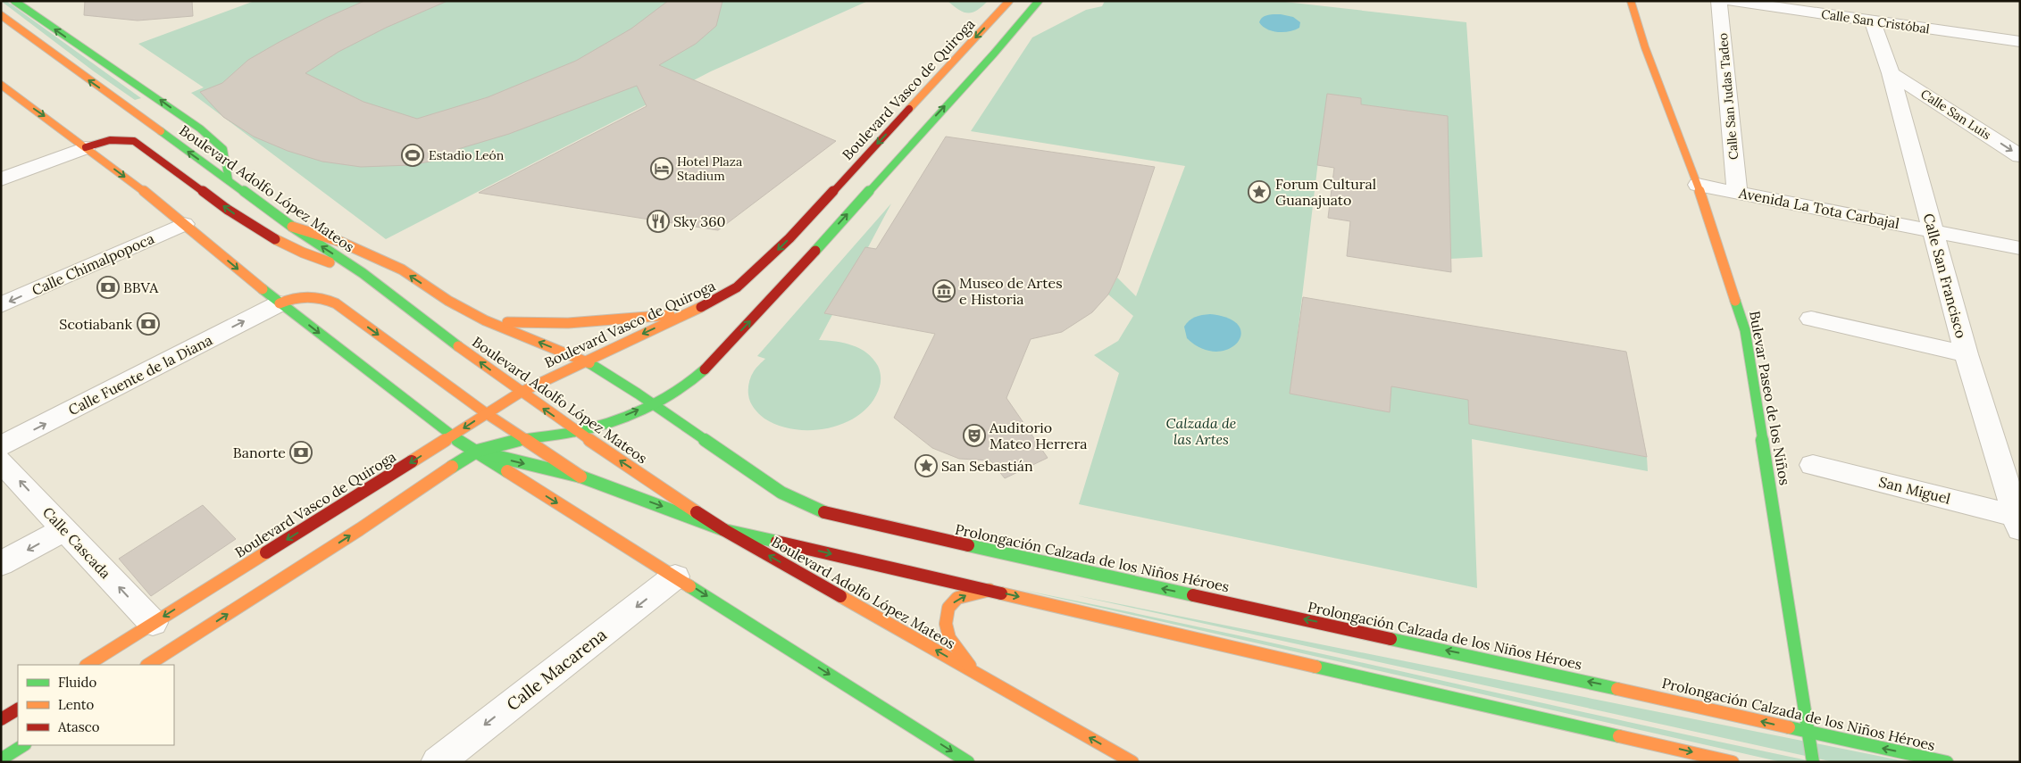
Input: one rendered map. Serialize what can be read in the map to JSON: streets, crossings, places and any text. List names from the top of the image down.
{
  "streets": {
    "street": [
      "Calle San Cristóbal",
      "Boulevard Vasco de Quiroga",
      "Calle San Judas Tadeo",
      "Calle San Luis",
      "Boulevard Adolfo López Mateos",
      "Avenida La Tota Carbajal",
      "Calle Chimalpopoca",
      "Calle San Francisco",
      "Calle Fuente de la Diana",
      "Bulevar Paseo de los Niños",
      "San Miguel",
      "Calle Cascada",
      "Prolongación Calzada de los Niños Héroes",
      "Calle Macarena"
    ]
  },
  "crossings": [
    ["Calle San Cristóbal", "Calle San Francisco"],
    ["Boulevard Vasco de Quiroga", "Boulevard Adolfo López Mateos"],
    ["Boulevard Vasco de Quiroga", "Calle Cascada"],
    ["Boulevard Vasco de Quiroga", "Prolongación Calzada de los Niños Héroes"],
    ["Calle San Judas Tadeo", "Avenida La Tota Carbajal"],
    ["Calle San Luis", "Calle San Francisco"],
    ["Boulevard Adolfo López Mateos", "Prolongación Calzada de los Niños Héroes"],
    ["Avenida La Tota Carbajal", "Calle San Francisco"],
    ["Avenida La Tota Carbajal", "Bulevar Paseo de los Niños"],
    ["Calle San Francisco", "San Miguel"],
    ["Bulevar Paseo de los Niños", "Prolongación Calzada de los Niños Héroes"]
  ],
  "one_way": [
    "Calle San Luis",
    "Calle Fuente de la Diana",
    "Calle Cascada",
    "Calle Macarena"
  ],
  "parks": ["Calzada de las Artes"],
  "places": {
    "sports": ["Estadio León"],
    "hotel": ["Hotel Plaza Stadium"],
    "place": ["Forum Cultural Guanajuato", "San Sebastián"],
    "restaurant": ["Sky 360"],
    "bank": ["BBVA", "Scotiabank", "Banorte"],
    "museum": ["Museo de Artes e Historia"],
    "theatre": ["Auditorio Mateo Herrera"]
  },
  "legend": ["Fluido", "Lento", "Atasco"]
}
